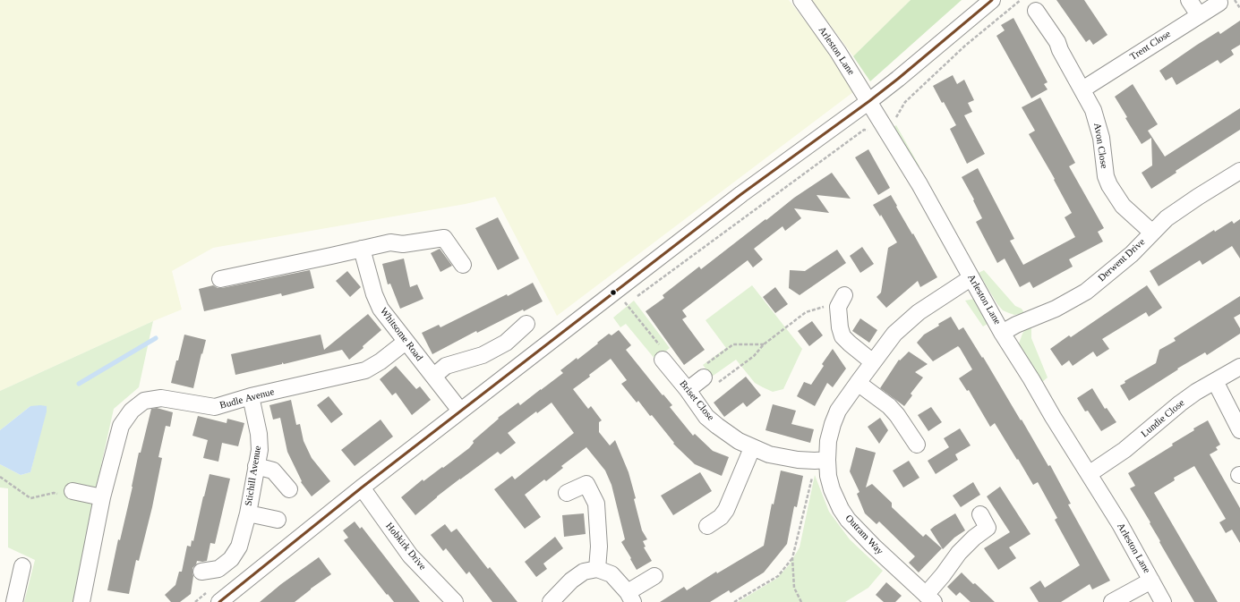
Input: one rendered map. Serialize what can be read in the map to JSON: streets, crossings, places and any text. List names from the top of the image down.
{
  "streets": {
    "street": [
      "Trent Close",
      "Arleston Lane",
      "Avon Close",
      "Derwent Drive",
      "Whitsome Road",
      "Budle Avenue",
      "Briset Close",
      "Lundie Close",
      "Stichill Avenue",
      "Outram Way",
      "Hobkirk Drive"
    ]
  },
  "crossings": [
    ["Trent Close", "Avon Close"],
    ["Arleston Lane", "Derwent Drive"],
    ["Arleston Lane", "Lundie Close"],
    ["Arleston Lane", "Outram Way"],
    ["Avon Close", "Derwent Drive"],
    ["Whitsome Road", "Budle Avenue"],
    ["Budle Avenue", "Stichill Avenue"],
    ["Briset Close", "Outram Way"]
  ]
}
